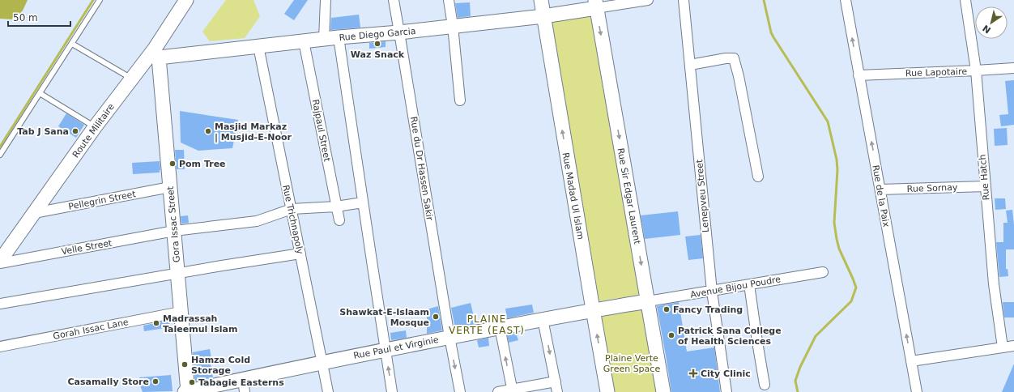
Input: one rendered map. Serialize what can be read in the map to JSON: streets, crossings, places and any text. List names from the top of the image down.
{
  "streets": {
    "street": [
      "Rue Diego Garcia",
      "Rue Lapotaire",
      "Route Militaire",
      "Rajpaul Street",
      "Rue du Dr Hassen Sakir",
      "Rue Hatch",
      "Rue Sornay",
      "Rue Madad Ul Islam",
      "Rue Sir Edgar Laurent",
      "Lenepveu Street",
      "Rue de la Paix",
      "Pellegrin Street",
      "Rue Trichnapoly",
      "Gora Issac Street",
      "Velle Street",
      "Avenue Bijou Poudre",
      "Gorah Issac Lane",
      "Rue Paul et Virginie"
    ]
  },
  "crossings": [
    ["Rue Diego Garcia", "Rajpaul Street"],
    ["Rue Diego Garcia", "Rue du Dr Hassen Sakir"],
    ["Rue Diego Garcia", "Rue Madad Ul Islam"],
    ["Rue Diego Garcia", "Rue Sir Edgar Laurent"],
    ["Rue Diego Garcia", "Rue Trichnapoly"],
    ["Rue Diego Garcia", "Gora Issac Street"],
    ["Rue Lapotaire", "Rue Hatch"],
    ["Rue Lapotaire", "Rue de la Paix"],
    ["Route Militaire", "Pellegrin Street"],
    ["Rajpaul Street", "Velle Street"],
    ["Rue du Dr Hassen Sakir", "Rue Paul et Virginie"],
    ["Rue Hatch", "Rue Sornay"],
    ["Rue Sornay", "Rue de la Paix"],
    ["Rue Madad Ul Islam", "Rue Paul et Virginie"],
    ["Rue Sir Edgar Laurent", "Avenue Bijou Poudre"],
    ["Rue Sir Edgar Laurent", "Rue Paul et Virginie"],
    ["Lenepveu Street", "Avenue Bijou Poudre"],
    ["Pellegrin Street", "Gora Issac Street"],
    ["Rue Trichnapoly", "Velle Street"],
    ["Rue Trichnapoly", "Rue Paul et Virginie"],
    ["Gora Issac Street", "Velle Street"],
    ["Gora Issac Street", "Gorah Issac Lane"],
    ["Gora Issac Street", "Rue Paul et Virginie"],
    ["Avenue Bijou Poudre", "Rue Paul et Virginie"]
  ],
  "one_way": ["Rue Sir Edgar Laurent", "Rue de la Paix"],
  "districts": ["PLAINE VERTE (EAST)"],
  "parks": ["Plaine Verte Green Space"],
  "places": {
    "other": [
      "Waz Snack",
      "Tab J Sana",
      "Masjid Markaz | Musjid-E-Noor",
      "Pom Tree",
      "Fancy Trading",
      "Shawkat-E-Islaam Mosque",
      "Madrassah Taleemul Islam",
      "Patrick Sana College of Health Sciences",
      "Hamza Cold Storage",
      "Casamally Store",
      "Tabagie Easterns"
    ],
    "health": ["City Clinic"]
  },
  "scale_bar": "50 m",
  "north": "bottom left"
}
